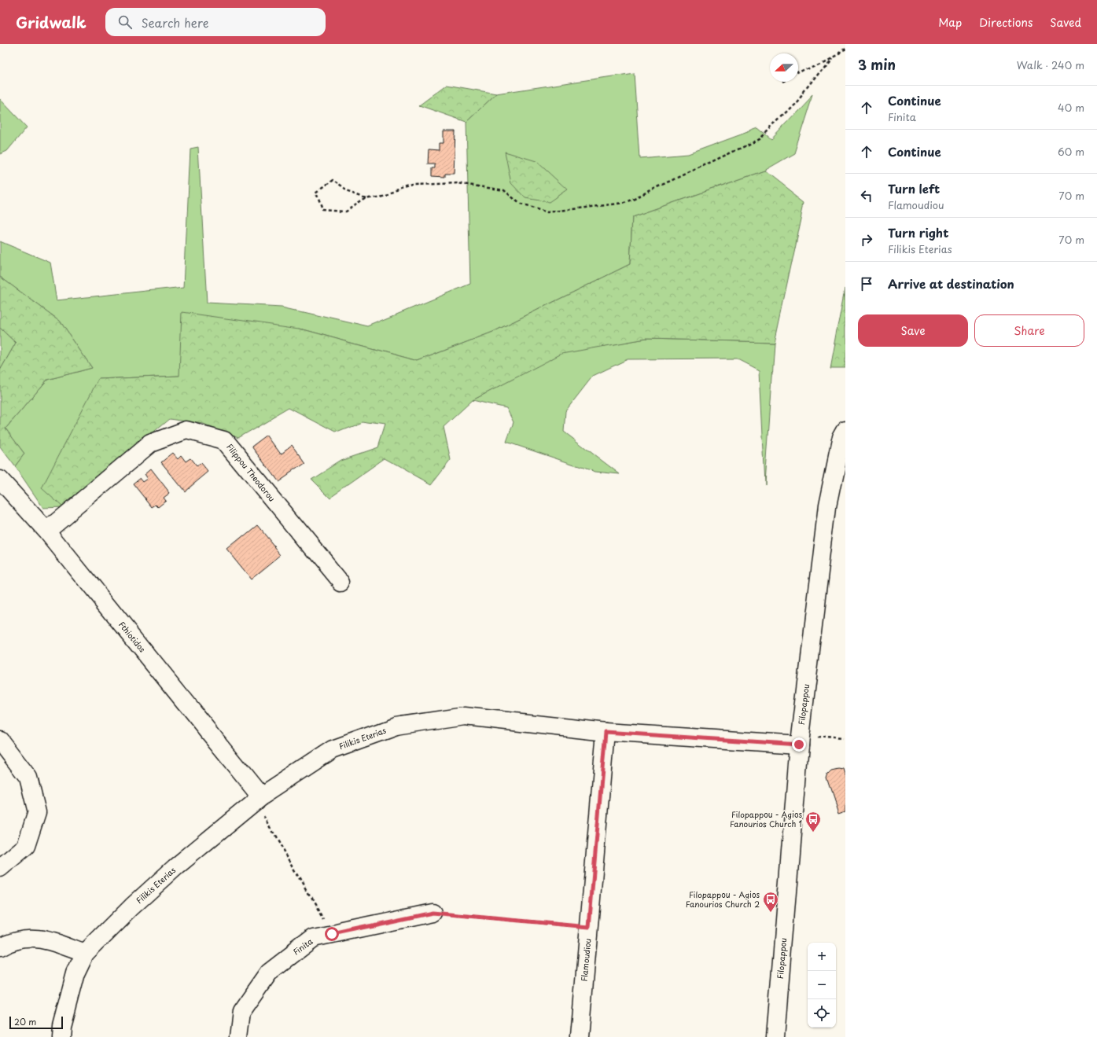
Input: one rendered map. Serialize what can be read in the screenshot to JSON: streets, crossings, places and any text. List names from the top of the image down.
{
  "streets": {
    "street": [
      "Filippou Theodorou",
      "Fthiotidos",
      "Filopappou",
      "Filikis Eterias",
      "Finita",
      "Flamoudiou"
    ]
  },
  "crossings": [
    ["Filippou Theodorou", "Fthiotidos"],
    ["Fthiotidos", "Filikis Eterias"],
    ["Filopappou", "Filikis Eterias"],
    ["Filikis Eterias", "Flamoudiou"]
  ],
  "places": {
    "bus stop": ["Filopappou - Agios Fanourios Church 1", "Filopappou - Agios Fanourios Church 2"]
  },
  "scale_bar": "20 m",
  "north": "left",
  "page": {
    "header": "Gridwalk",
    "search": "Search here",
    "nav": ["Map", "Directions", "Saved"],
    "heading": ["3 min", "Walk · 240 m"],
    "list": [
      ["Continue", "Finita", "40 m"],
      ["Continue", "60 m"],
      ["Turn left", "Flamoudiou", "70 m"],
      ["Turn right", "Filikis Eterias", "70 m"],
      "Arrive at destination"
    ],
    "buttons": ["Save", "Share"],
    "map_buttons": ["+", "−"],
    "scale": "20 m"
  }
}
